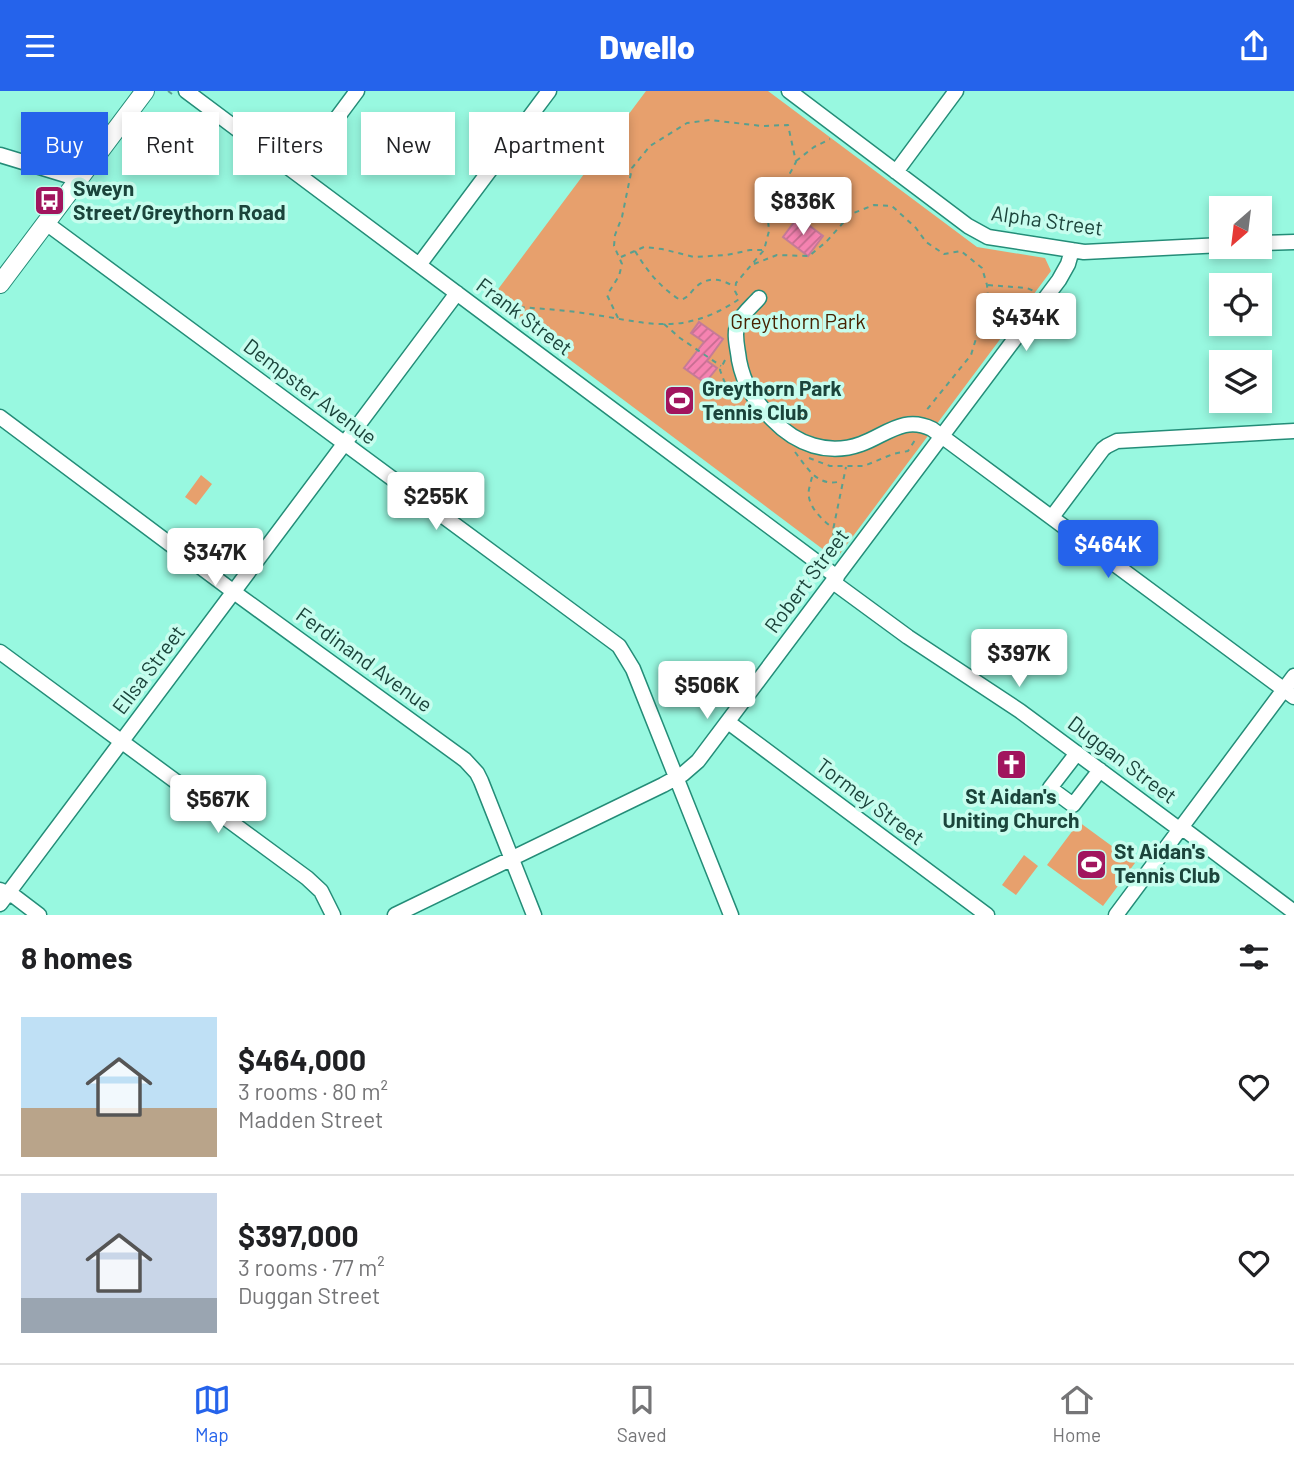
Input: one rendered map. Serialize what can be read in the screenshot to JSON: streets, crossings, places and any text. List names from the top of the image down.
{
  "streets": {
    "street": [
      "Alpha Street",
      "Frank Street",
      "Dempster Avenue",
      "Robert Street",
      "Ferdinand Avenue",
      "Ellsa Street",
      "Duggan Street",
      "Tormey Street"
    ]
  },
  "crossings": [
    ["Alpha Street", "Robert Street"],
    ["Frank Street", "Robert Street"],
    ["Frank Street", "Ellsa Street"],
    ["Frank Street", "Duggan Street"],
    ["Dempster Avenue", "Robert Street"],
    ["Dempster Avenue", "Ellsa Street"],
    ["Robert Street", "Ferdinand Avenue"],
    ["Robert Street", "Duggan Street"],
    ["Robert Street", "Tormey Street"],
    ["Ferdinand Avenue", "Ellsa Street"]
  ],
  "parks": ["Greythorn Park"],
  "places": {
    "bus stop": ["Sweyn Street/Greythorn Road"],
    "sports": ["Greythorn Park Tennis Club", "St Aidan's Tennis Club"],
    "church": ["St Aidan's Uniting Church"]
  },
  "north": "bottom left",
  "page": {
    "header": "Dwello",
    "chip": [
      "Buy",
      "Rent",
      "Filters",
      "New",
      "Apartment"
    ],
    "price": [
      "$836K",
      "$434K",
      "$255K",
      "$464K",
      "$347K",
      "$397K",
      "$506K",
      "$567K"
    ],
    "heading": "8 homes",
    "list": [
      {
        "name": "$464,000",
        "note": "3 rooms · 80 m² · Madden Street"
      },
      {
        "name": "$397,000",
        "note": "3 rooms · 77 m² · Duggan Street"
      }
    ],
    "tabs": ["Map", "Saved", "Home"]
  }
}
